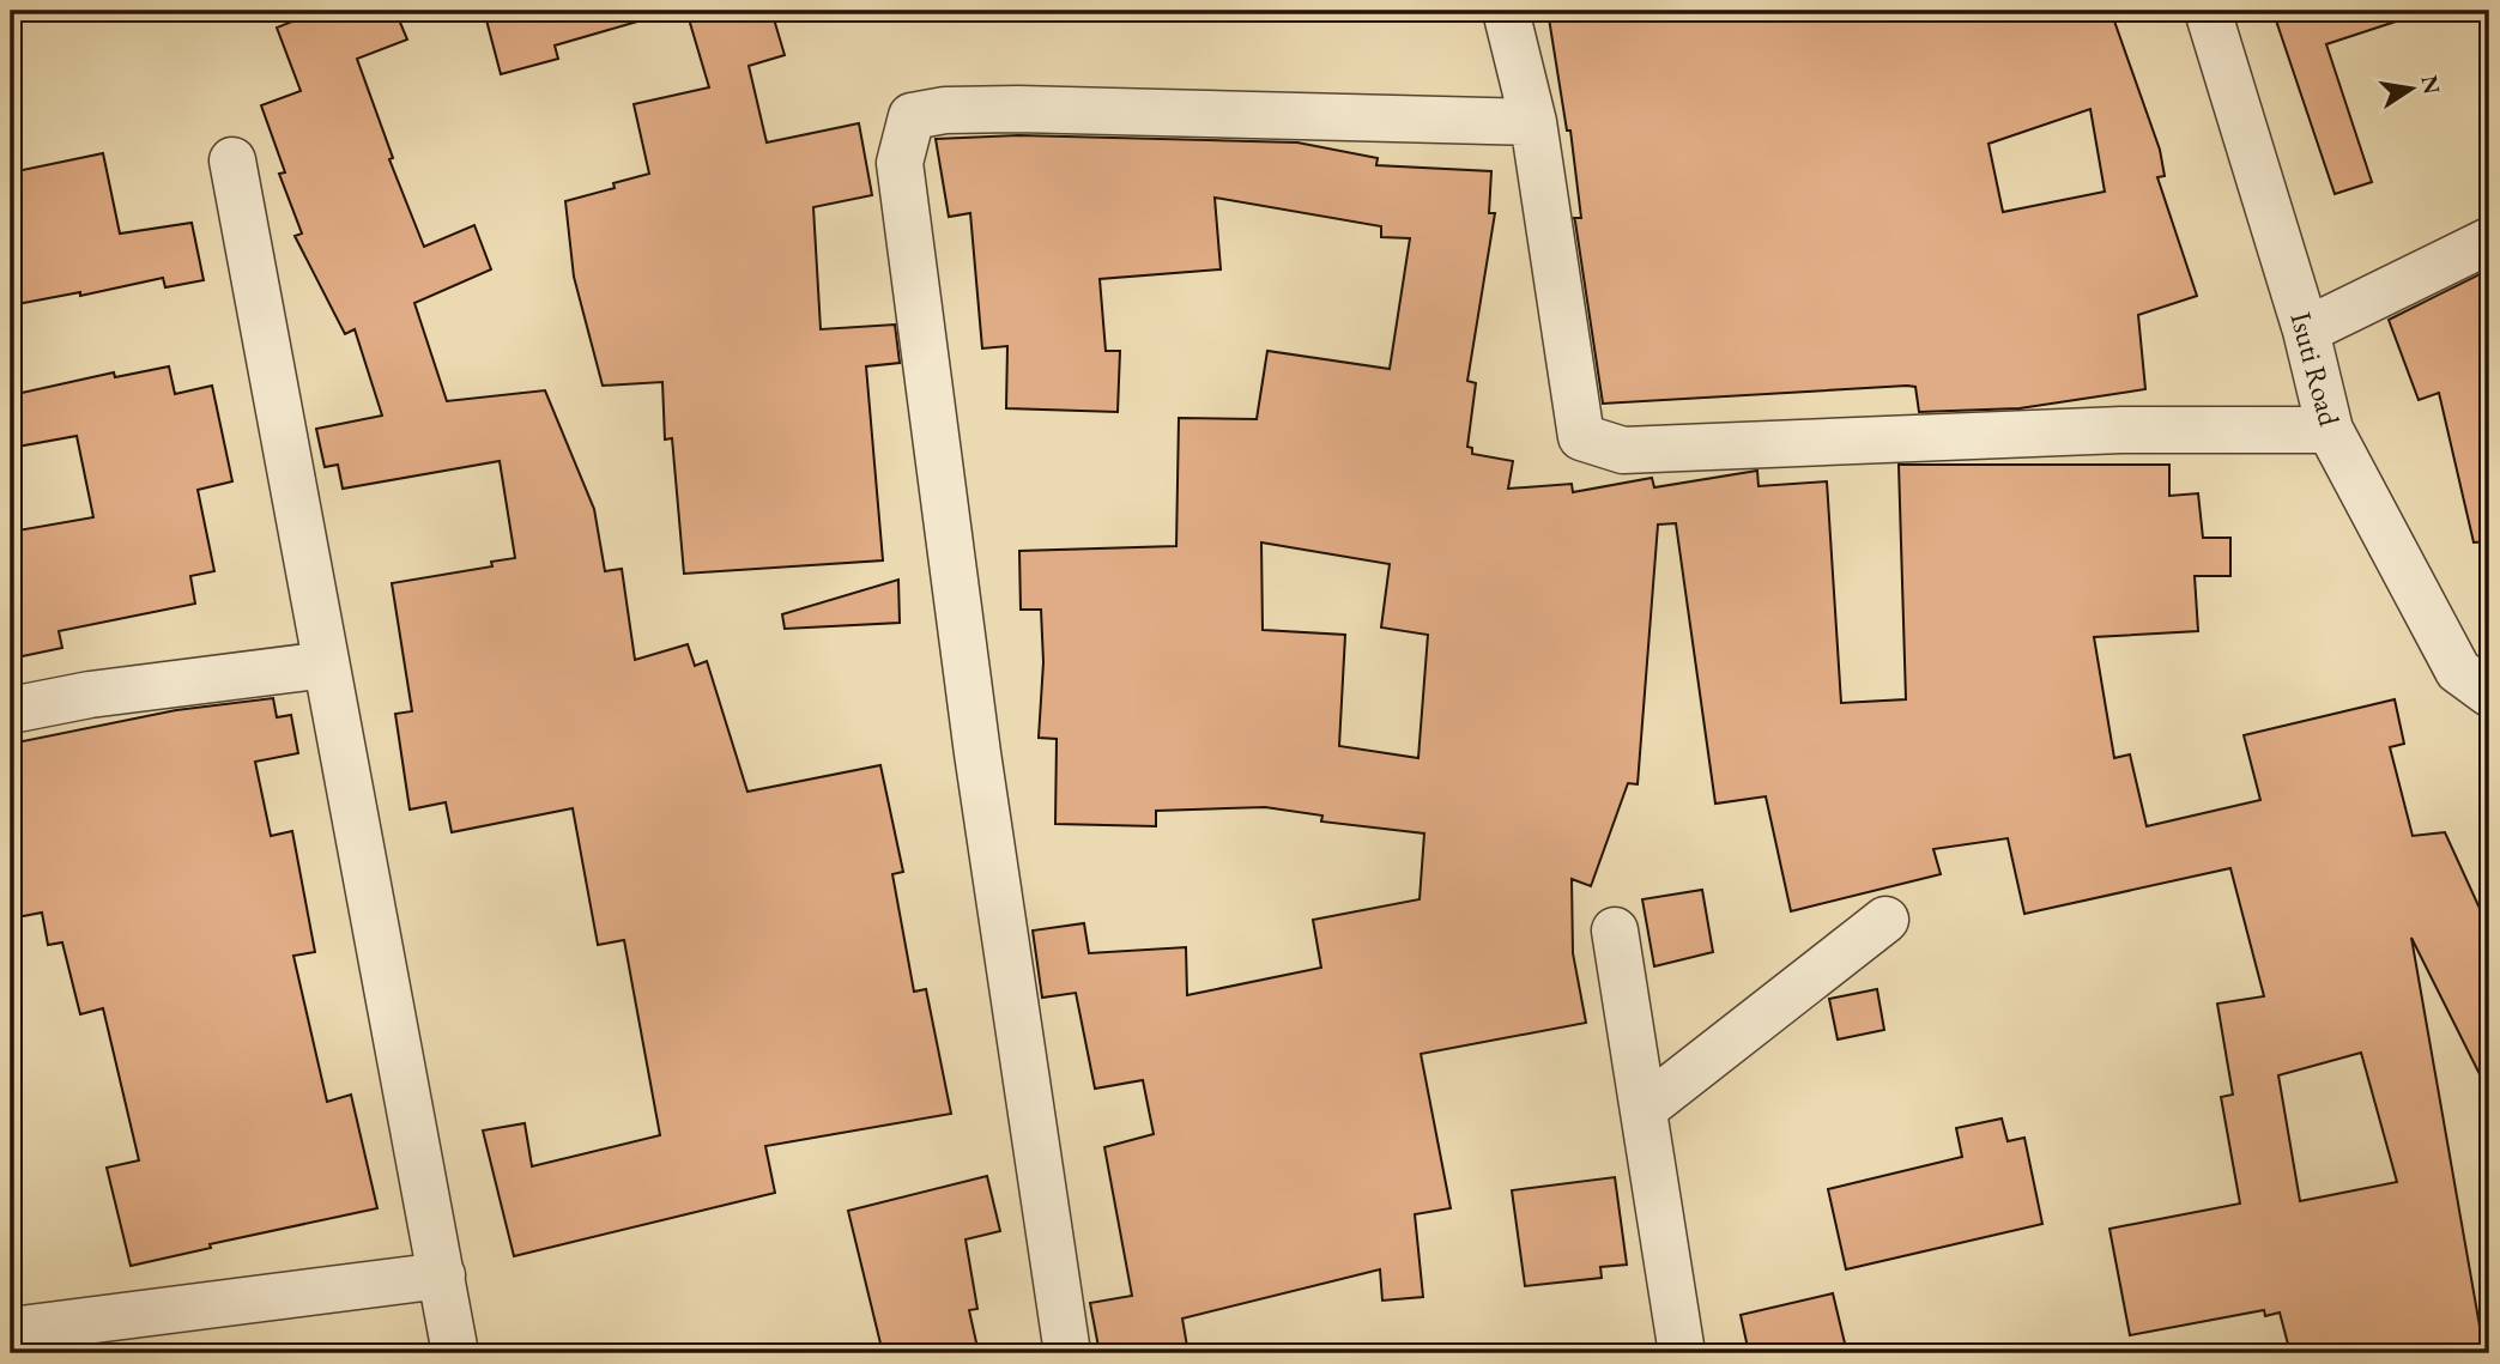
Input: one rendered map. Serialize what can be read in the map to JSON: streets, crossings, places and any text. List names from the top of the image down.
{
  "streets": {
    "street": ["Isuti Road"]
  },
  "north": "right"
}
